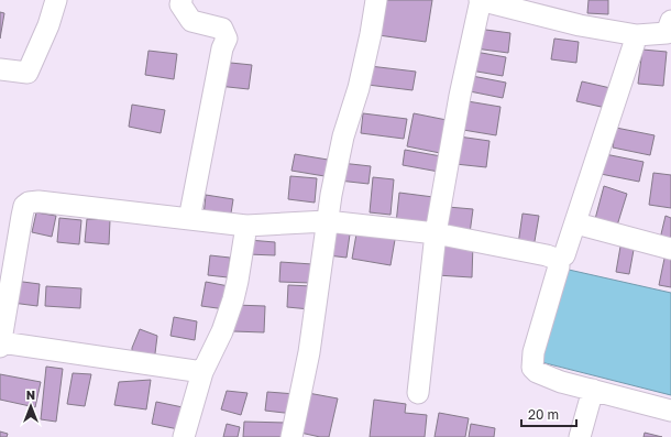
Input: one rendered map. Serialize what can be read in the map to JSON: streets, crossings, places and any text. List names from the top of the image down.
{
  "scale_bar": "20 m",
  "north": "top"
}
